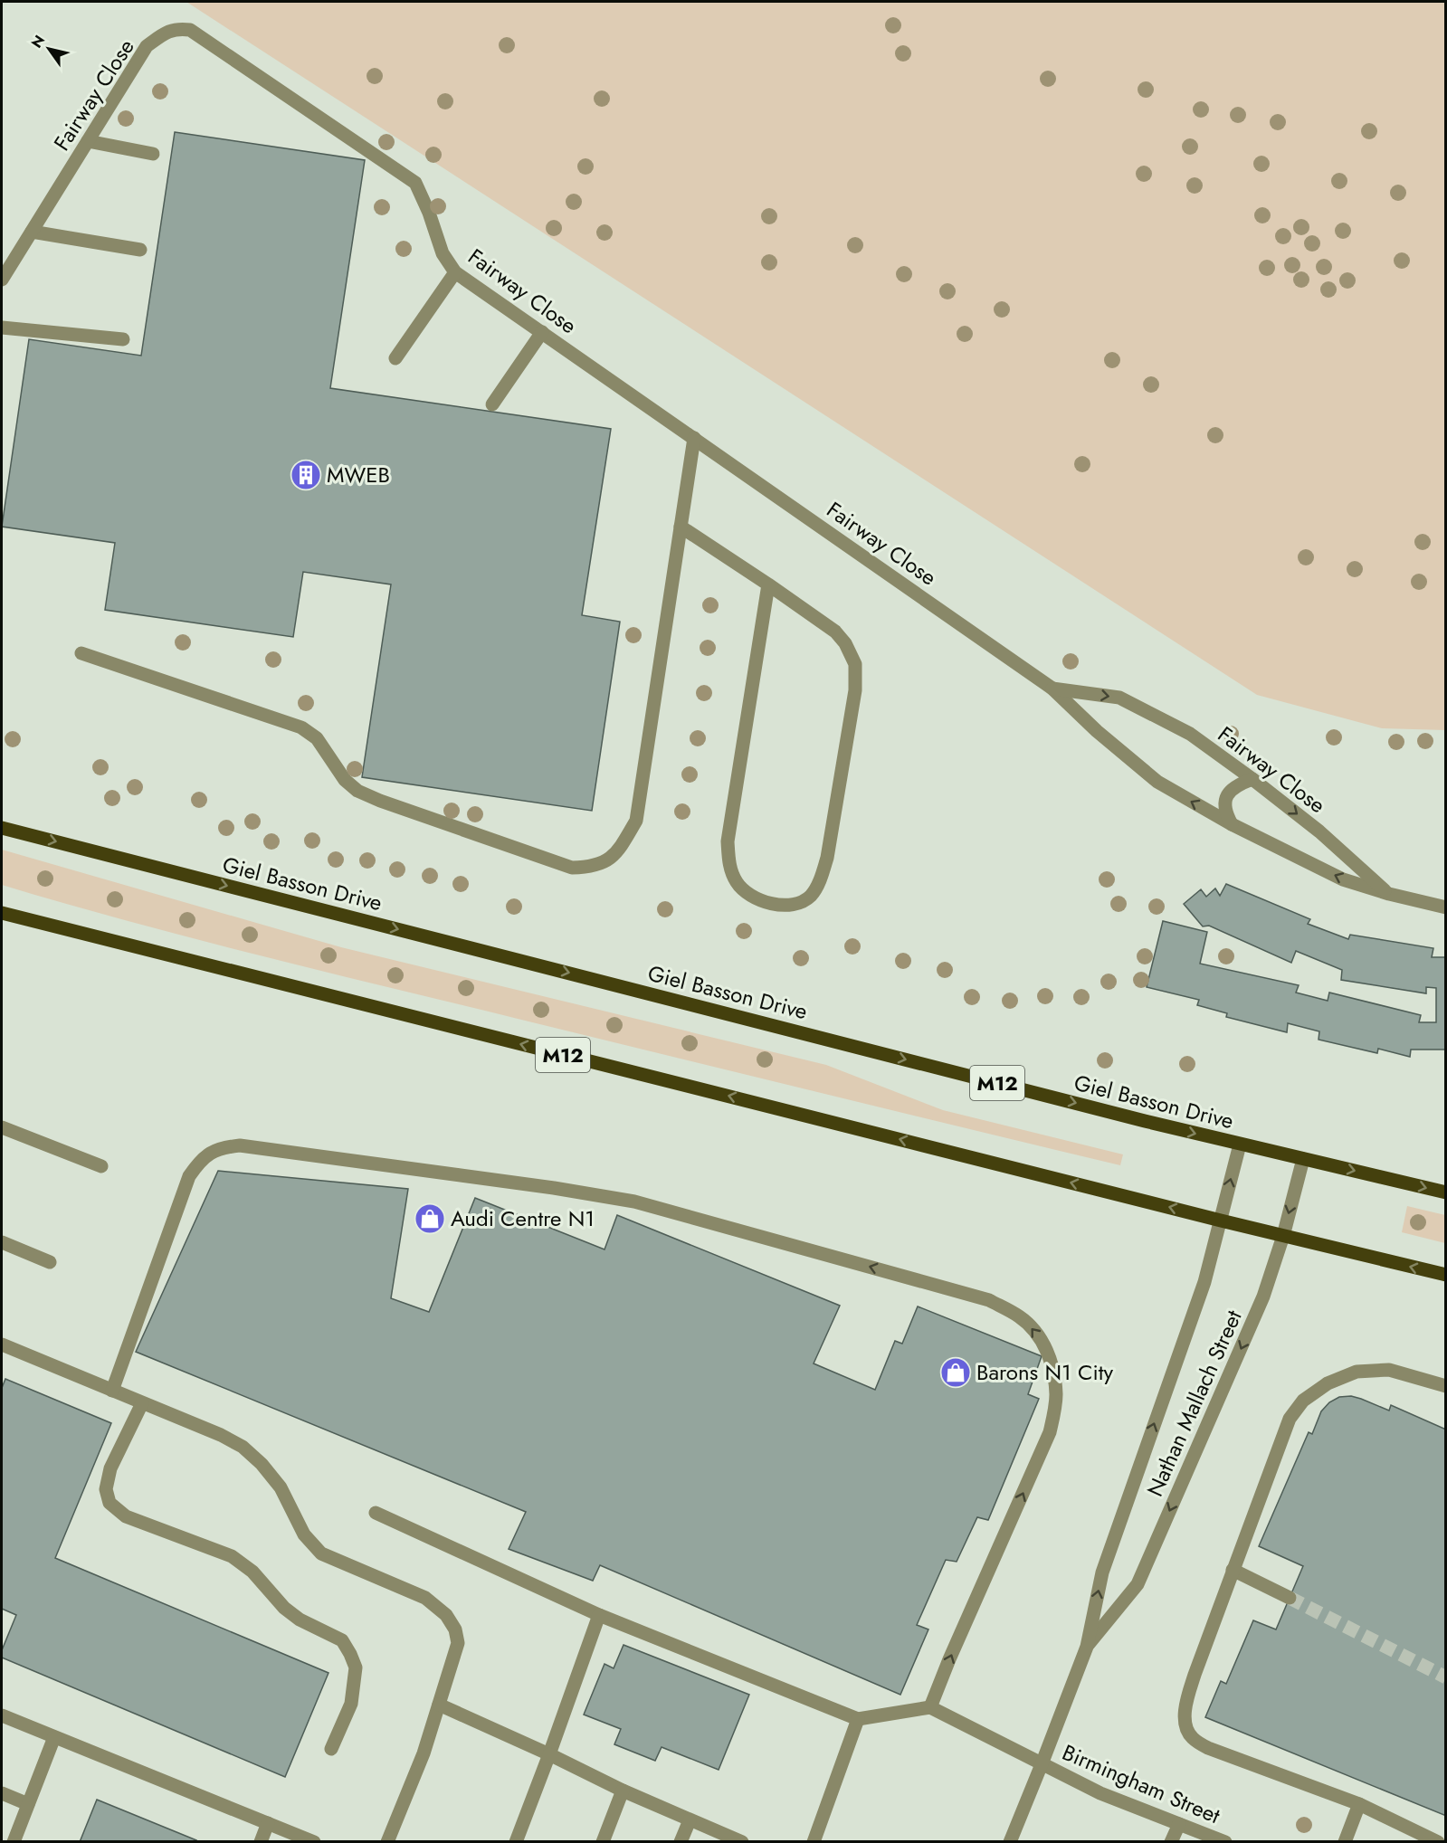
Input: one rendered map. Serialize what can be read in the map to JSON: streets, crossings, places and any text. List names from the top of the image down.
{
  "streets": {
    "main road": ["Giel Basson Drive", "M12"],
    "street": ["Fairway Close", "Nathan Mallach Street", "Birmingham Street"]
  },
  "crossings": [
    ["Giel Basson Drive", "Nathan Mallach Street"],
    ["M12", "Nathan Mallach Street"],
    ["Nathan Mallach Street", "Birmingham Street"]
  ],
  "places": {
    "building": ["MWEB"],
    "shop": ["Audi Centre N1", "Barons N1 City"]
  },
  "north": "top left"
}
